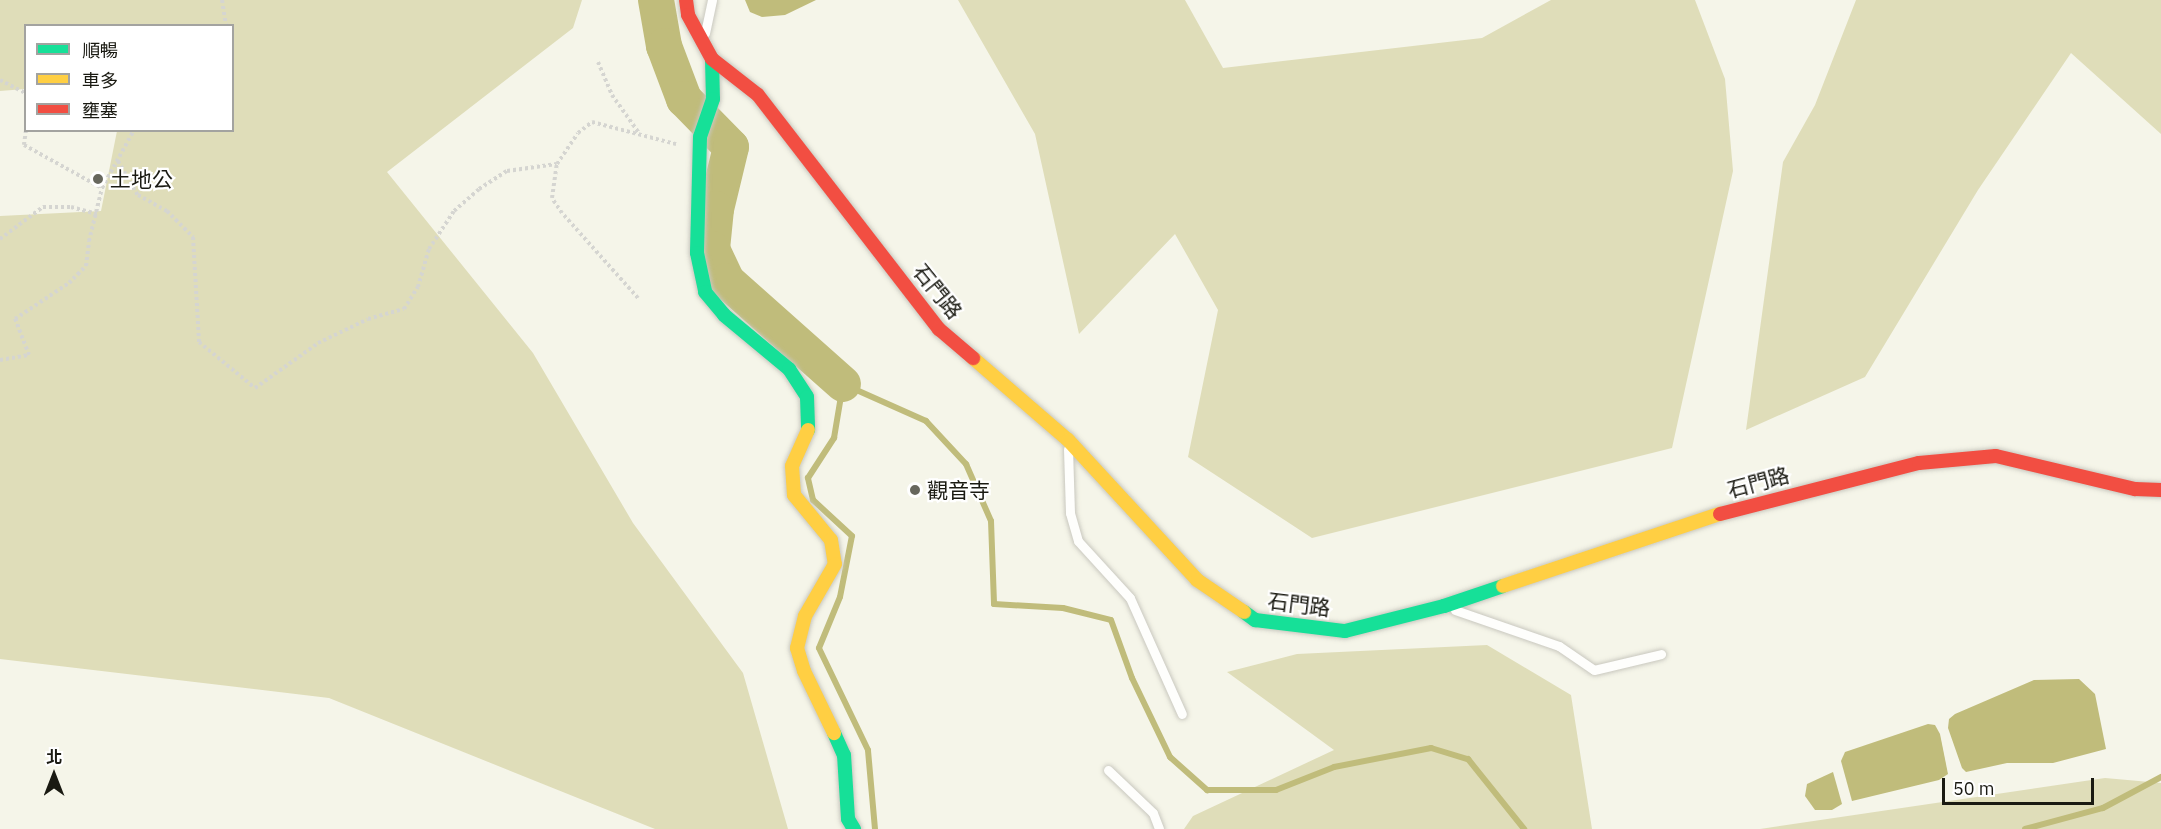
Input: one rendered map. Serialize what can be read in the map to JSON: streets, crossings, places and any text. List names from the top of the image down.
{
  "streets": {
    "street": ["石門路"]
  },
  "places": ["土地公", "觀音寺"],
  "legend": ["順暢", "車多", "壅塞"],
  "scale_bar": "50 m",
  "north": "top"
}
